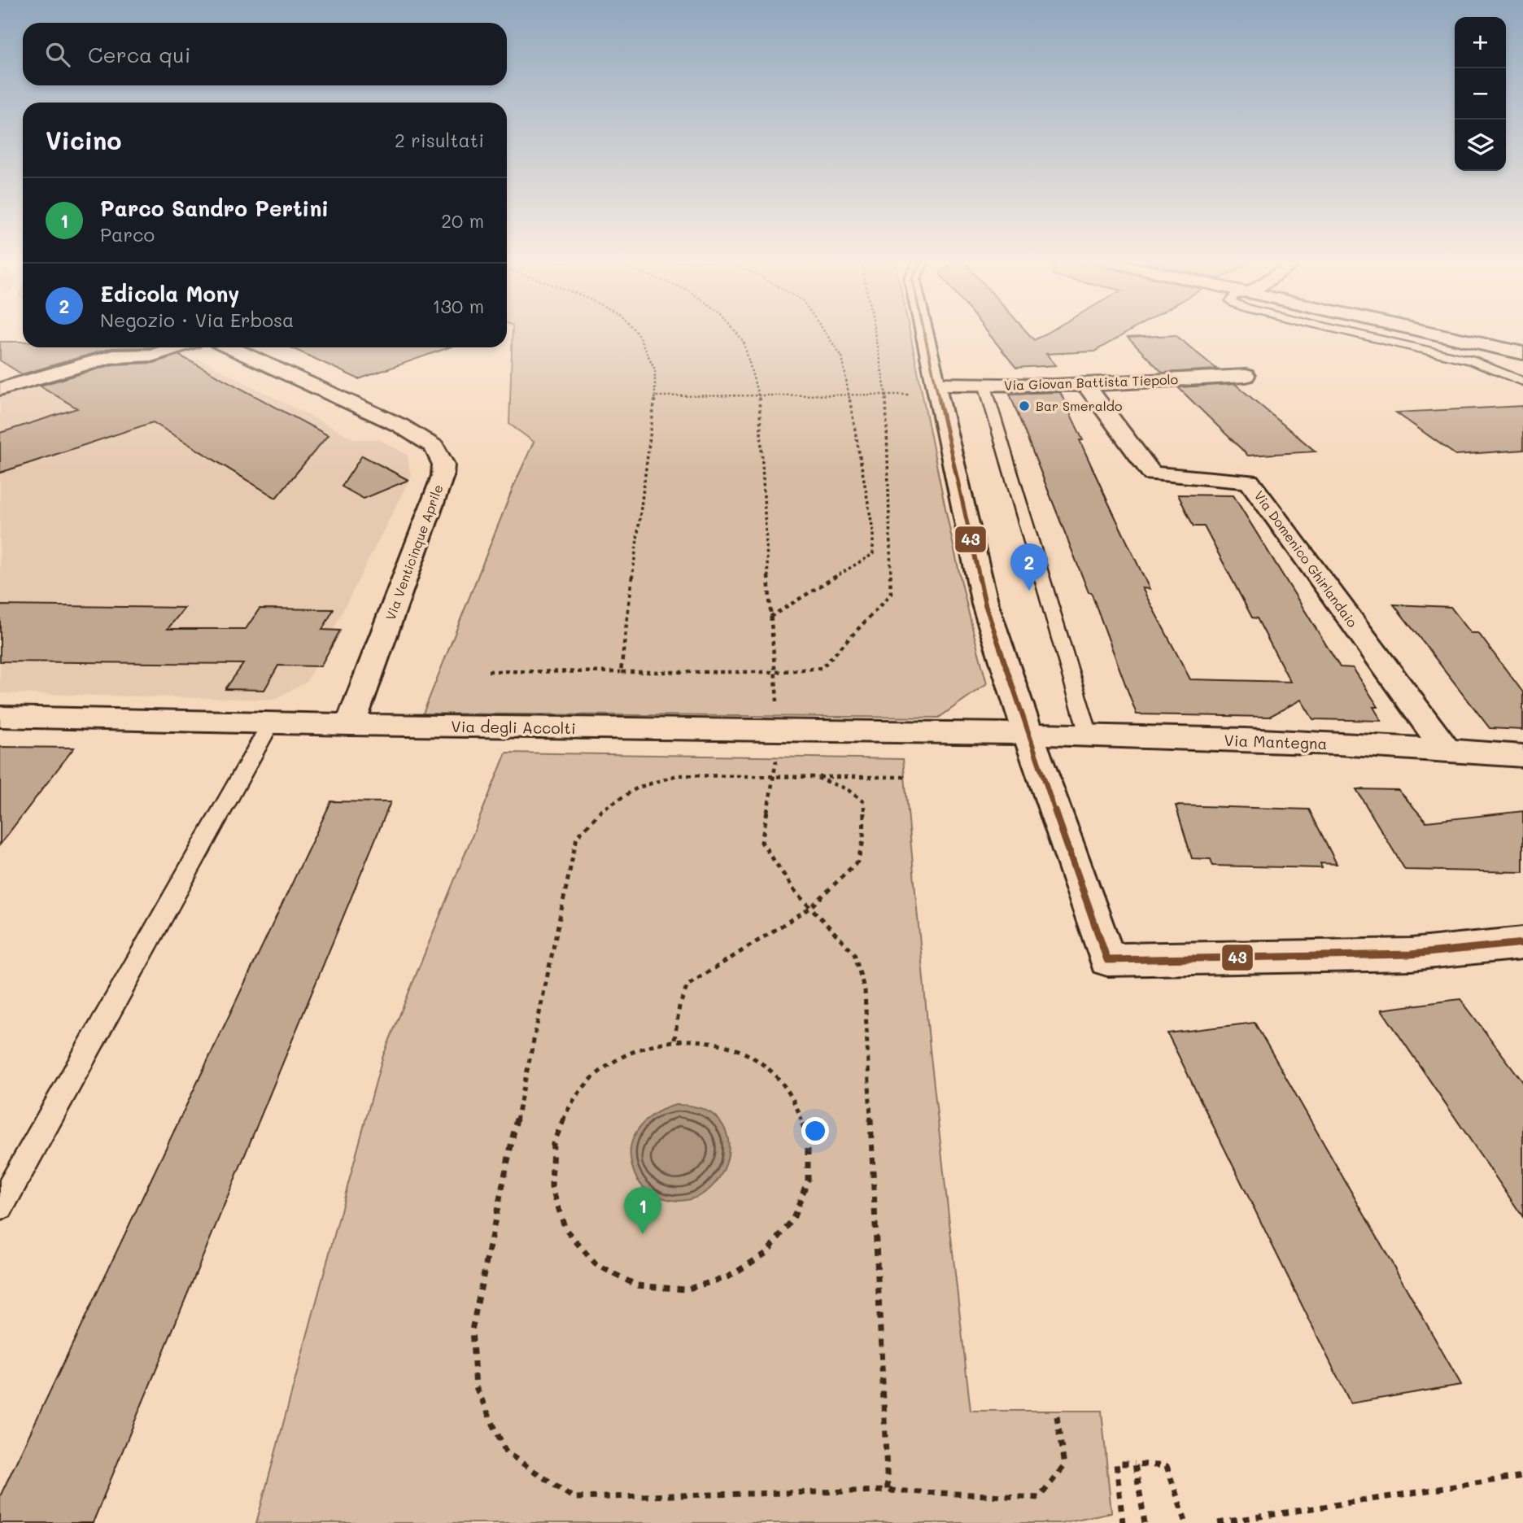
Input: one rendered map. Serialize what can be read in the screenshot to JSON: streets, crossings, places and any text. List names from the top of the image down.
{
  "streets": {
    "street": [
      "Via Giovan Battista Tiepolo",
      "Via Venticinque Aprile",
      "Via Domenico Ghirlandaio",
      "Via degli Accolti",
      "Via Mantegna"
    ]
  },
  "crossings": [
    ["Via Giovan Battista Tiepolo", "Via Domenico Ghirlandaio"],
    ["Via Venticinque Aprile", "Via degli Accolti"],
    ["Via Domenico Ghirlandaio", "Via Mantegna"],
    ["Via degli Accolti", "Via Mantegna"]
  ],
  "places": ["Bar Smeraldo"],
  "lines": ["transit line 43"],
  "page": {
    "map_buttons": ["+", "−"],
    "search": "Cerca qui",
    "heading": ["Vicino", "2 risultati"],
    "list": [
      {
        "mark": "1",
        "name": "Parco Sandro Pertini",
        "note": "Parco",
        "value": "20 m"
      },
      {
        "mark": "2",
        "name": "Edicola Mony",
        "note": "Negozio · Via Erbosa",
        "value": "130 m"
      }
    ],
    "pins": ["2", "1"]
  }
}
